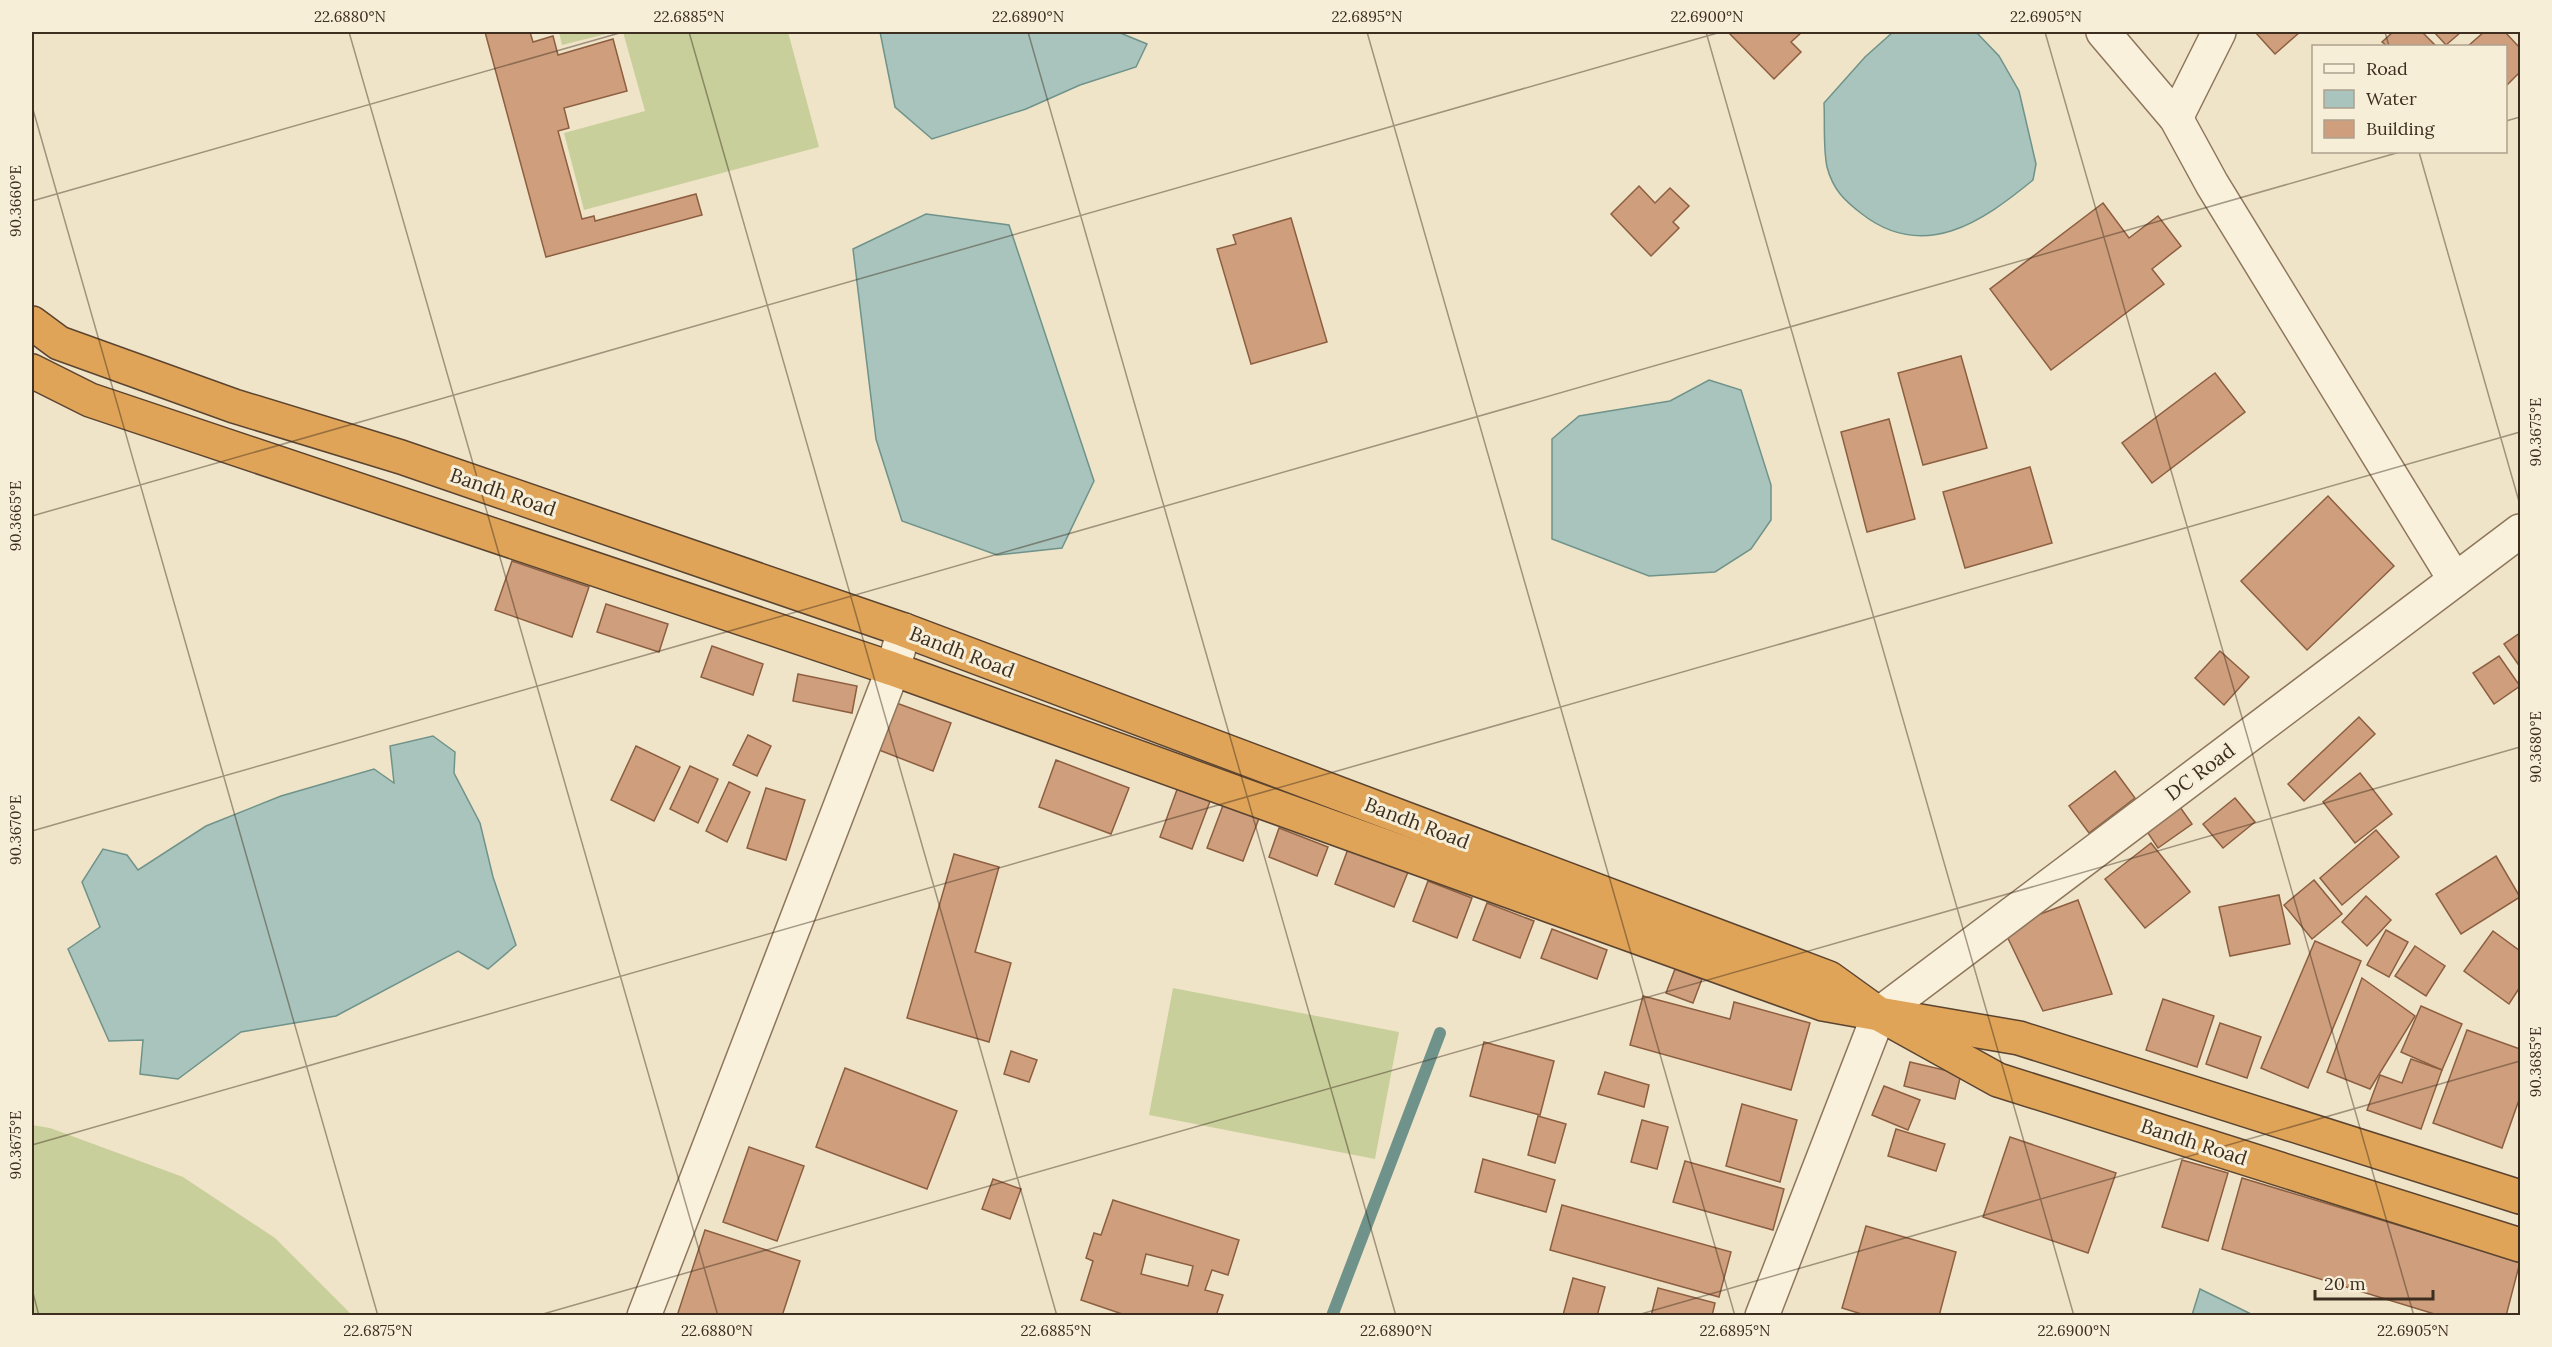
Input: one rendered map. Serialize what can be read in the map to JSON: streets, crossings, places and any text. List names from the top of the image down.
{
  "streets": {
    "highway": ["Bandh Road"],
    "street": ["DC Road"]
  },
  "crossings": [
    ["Bandh Road", "DC Road"]
  ],
  "legend": ["Road", "Water", "Building"],
  "scale_bar": "20 m",
  "coordinates": [
    "22.6880°N",
    "22.6885°N",
    "22.6890°N",
    "22.6895°N",
    "22.6900°N",
    "22.6905°N",
    "90.3660°E",
    "90.3675°E",
    "90.3665°E",
    "90.3680°E",
    "90.3670°E",
    "90.3685°E",
    "22.6875°N"
  ]
}
